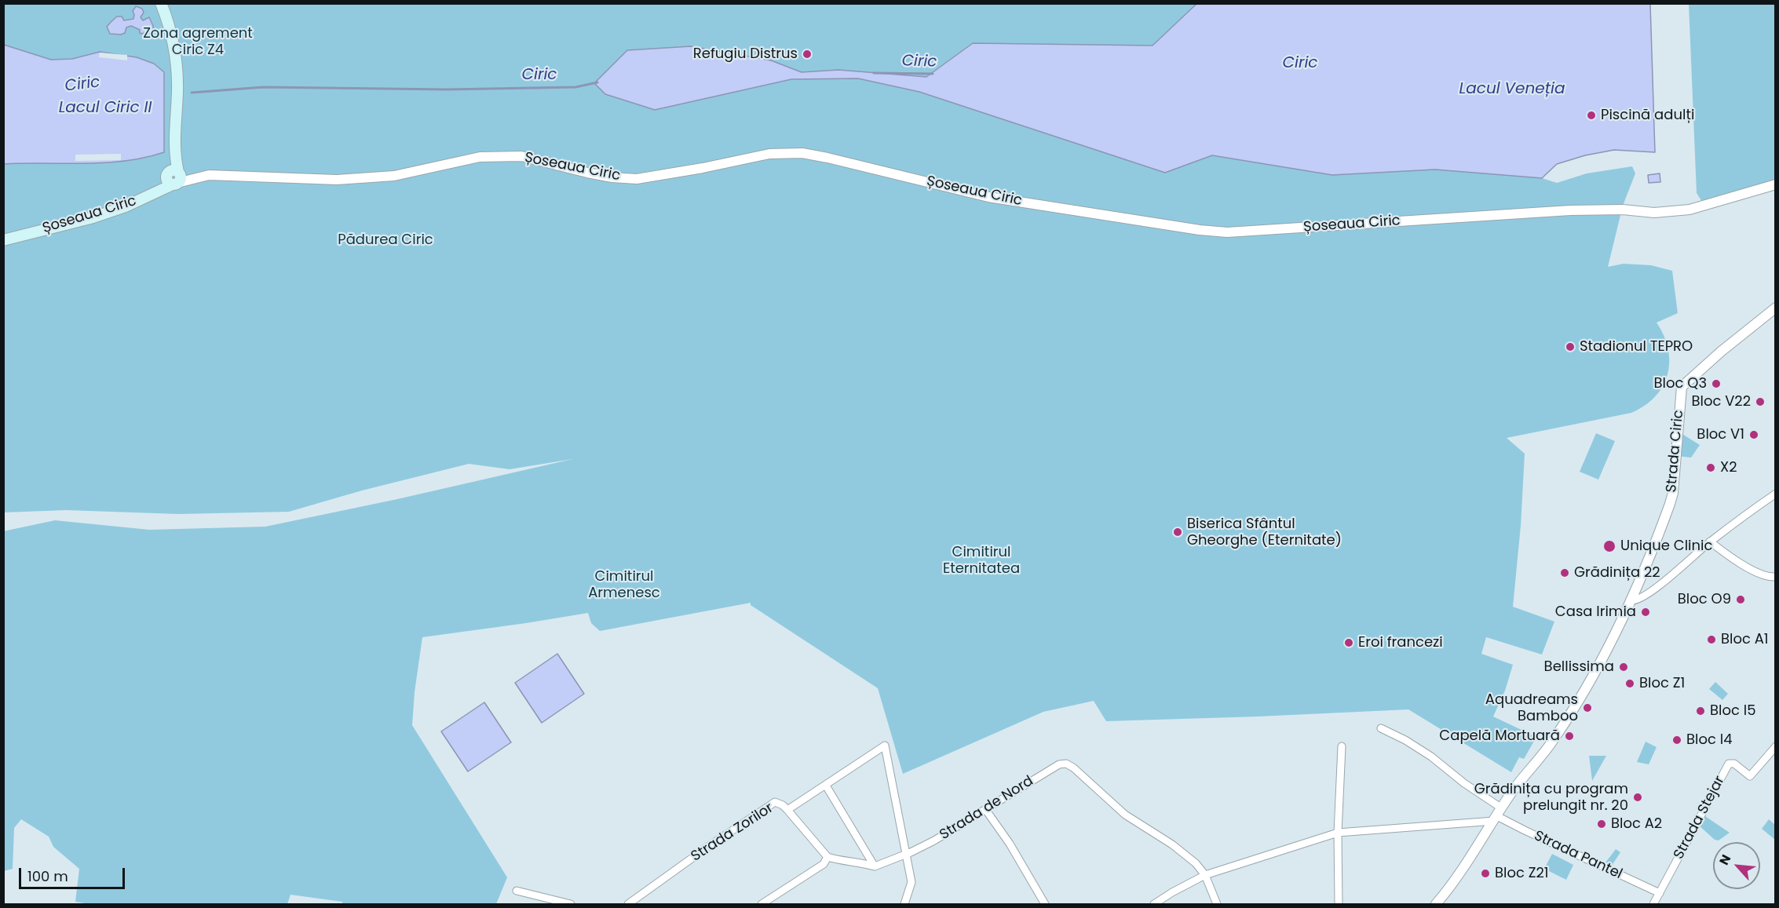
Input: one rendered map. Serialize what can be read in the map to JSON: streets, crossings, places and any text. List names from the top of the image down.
{
  "streets": {
    "main road": ["Șoseaua Ciric"],
    "street": [
      "Strada Ciric",
      "Strada de Nord",
      "Strada Stejar",
      "Strada Zorilor",
      "Strada Pantel"
    ]
  },
  "crossings": [
    ["Strada Ciric", "Strada Pantel"],
    ["Strada de Nord", "Strada Zorilor"],
    ["Strada Stejar", "Strada Pantel"]
  ],
  "water": ["Ciric", "Lacul Veneția", "Lacul Ciric II"],
  "parks": [
    "Zona agrement Ciric Z4",
    "Pădurea Ciric",
    "Cimitirul Eternitatea",
    "Cimitirul Armenesc"
  ],
  "places": [
    "Refugiu Distrus",
    "Piscină adulți",
    "Stadionul TEPRO",
    "Bloc Q3",
    "Bloc V22",
    "Bloc V1",
    "X2",
    "Biserica Sfântul Gheorghe (Eternitate)",
    "Unique Clinic",
    "Grădinița 22",
    "Bloc O9",
    "Casa Irimia",
    "Bloc A1",
    "Eroi francezi",
    "Bellissima",
    "Bloc Z1",
    "Aquadreams Bamboo",
    "Bloc I5",
    "Capelă Mortuară",
    "Bloc I4",
    "Grădinița cu program prelungit nr. 20",
    "Bloc A2",
    "Bloc Z21"
  ],
  "scale_bar": "100 m",
  "north": "top left"
}
